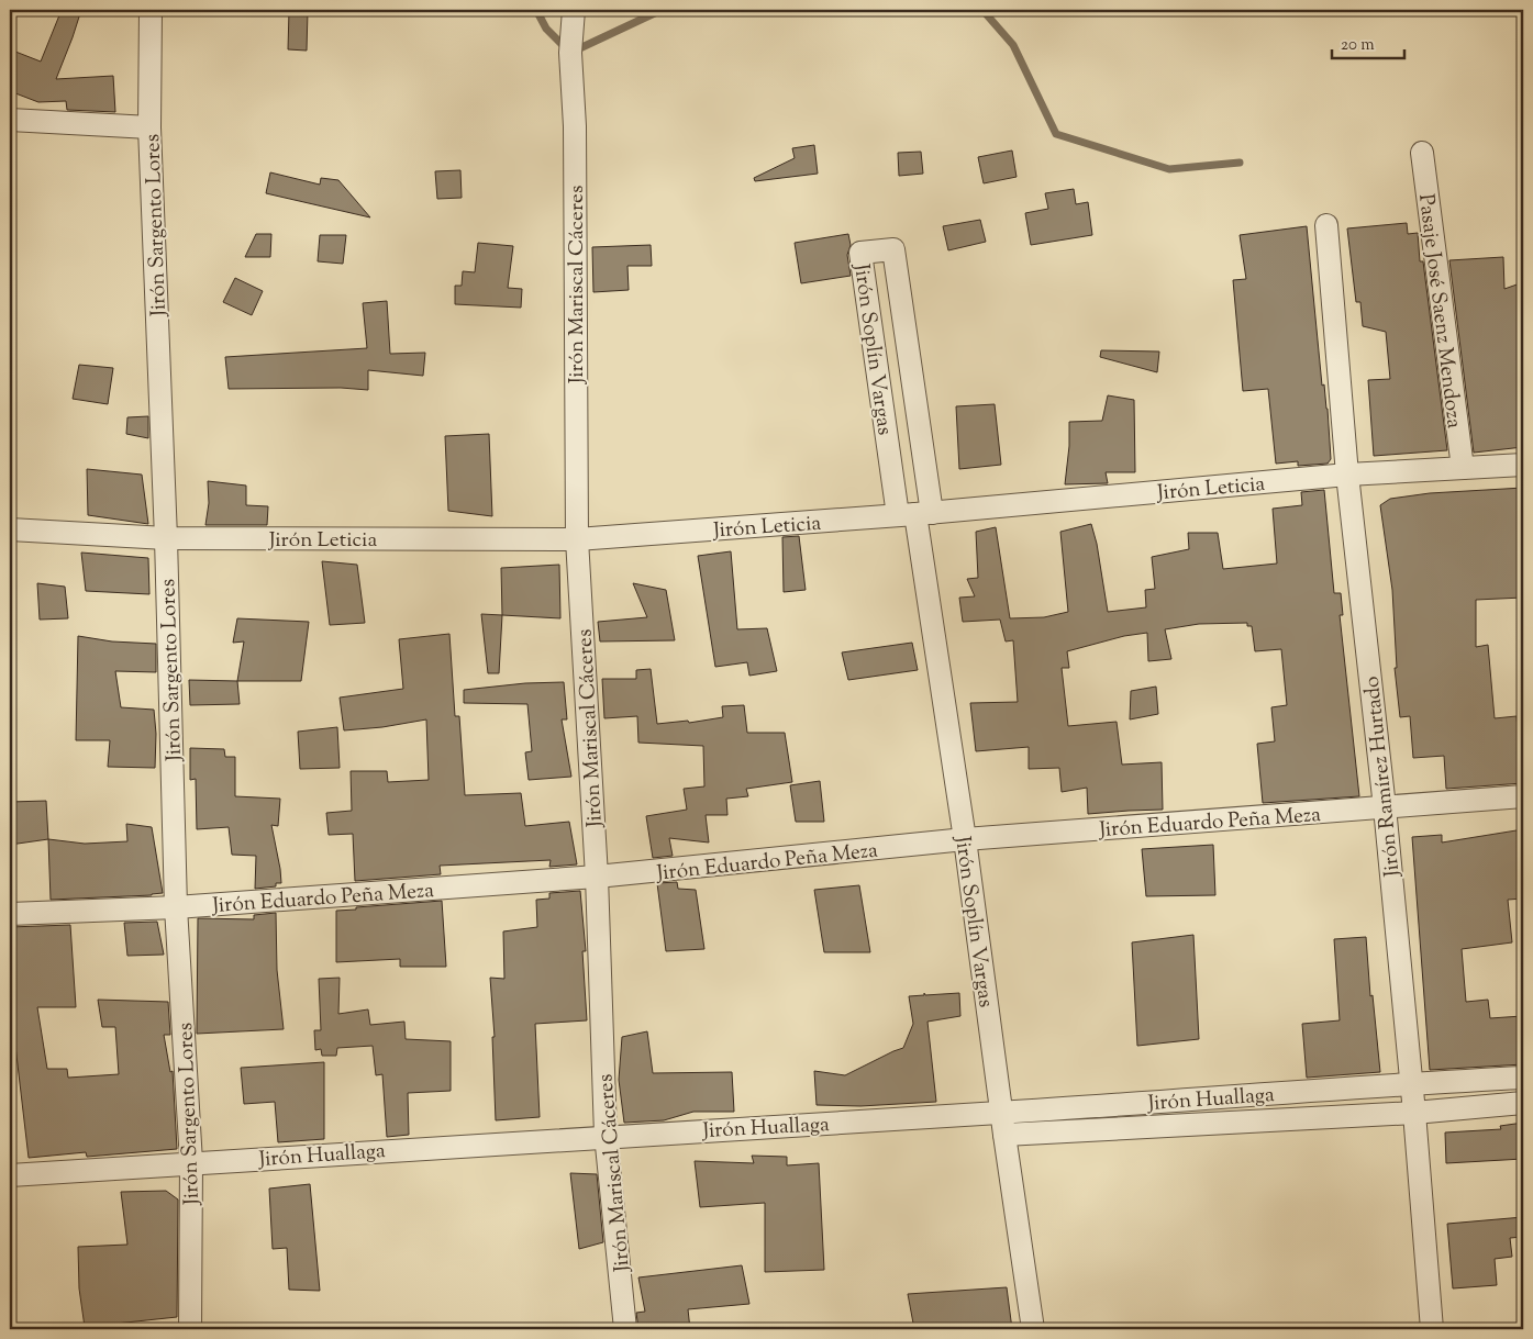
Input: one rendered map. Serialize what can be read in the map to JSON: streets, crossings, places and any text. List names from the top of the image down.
{
  "streets": {
    "street": [
      "Jirón Sargento Lores",
      "Jirón Mariscal Cáceres",
      "Pasaje José Saenz Mendoza",
      "Jirón Soplín Vargas",
      "Jirón Leticia",
      "Jirón Ramírez Hurtado",
      "Jirón Eduardo Peña Meza",
      "Jirón Huallaga"
    ]
  },
  "crossings": [
    ["Jirón Sargento Lores", "Jirón Leticia"],
    ["Jirón Sargento Lores", "Jirón Eduardo Peña Meza"],
    ["Jirón Sargento Lores", "Jirón Huallaga"],
    ["Jirón Mariscal Cáceres", "Jirón Leticia"],
    ["Jirón Mariscal Cáceres", "Jirón Eduardo Peña Meza"],
    ["Jirón Mariscal Cáceres", "Jirón Huallaga"],
    ["Pasaje José Saenz Mendoza", "Jirón Leticia"],
    ["Jirón Soplín Vargas", "Jirón Leticia"],
    ["Jirón Soplín Vargas", "Jirón Eduardo Peña Meza"],
    ["Jirón Soplín Vargas", "Jirón Huallaga"],
    ["Jirón Leticia", "Jirón Ramírez Hurtado"],
    ["Jirón Ramírez Hurtado", "Jirón Eduardo Peña Meza"],
    ["Jirón Ramírez Hurtado", "Jirón Huallaga"]
  ],
  "scale_bar": "20 m"
}
